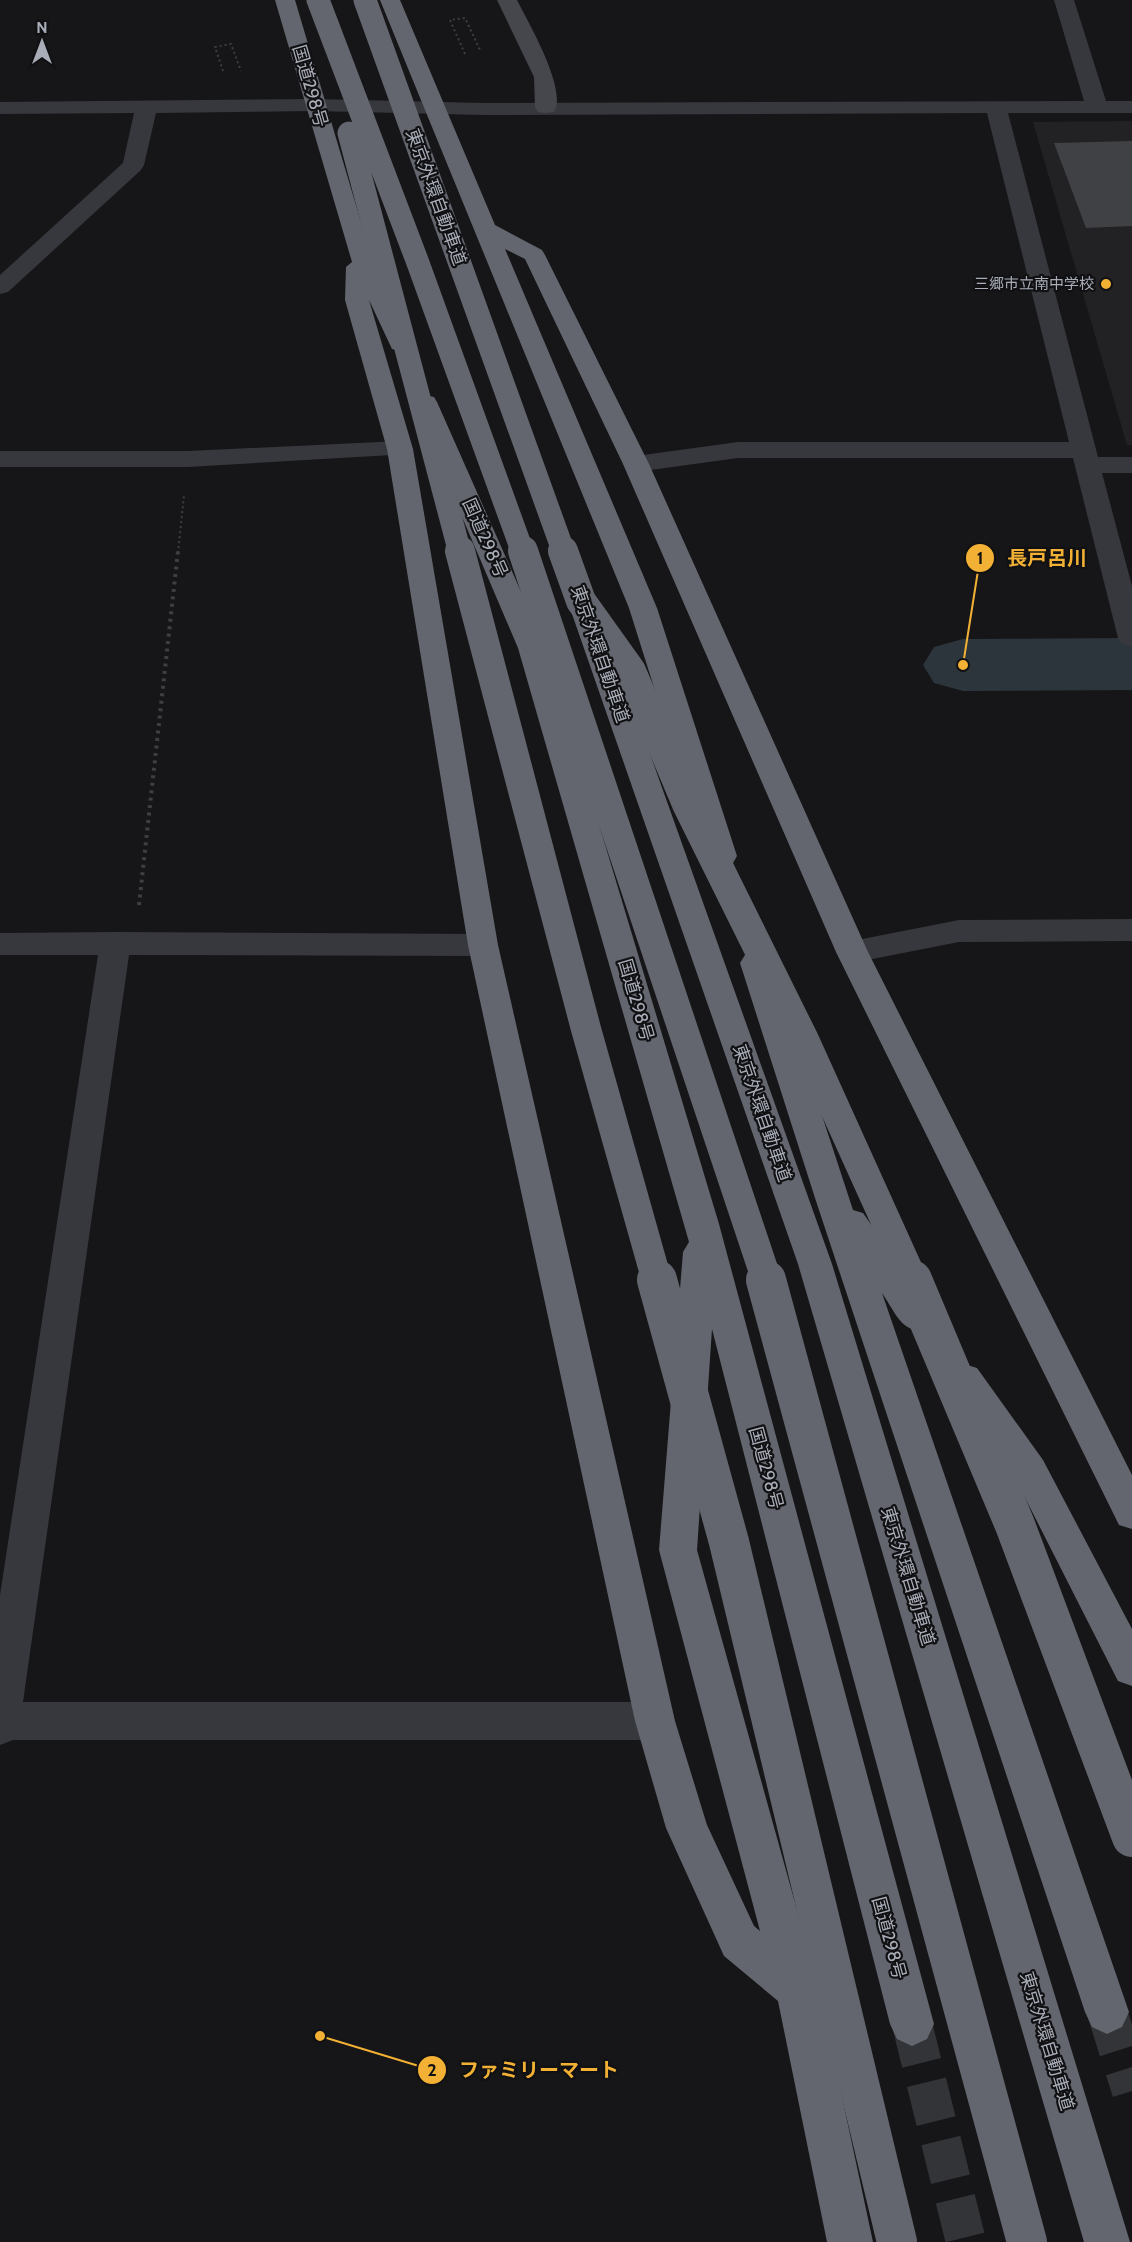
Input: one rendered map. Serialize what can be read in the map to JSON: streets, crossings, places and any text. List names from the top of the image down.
{
  "streets": {
    "highway": ["国道298号", "東京外環自動車道"]
  },
  "places": ["三郷市立南中学校", "長戸呂川", "ファミリーマート"],
  "north": "top"
}
